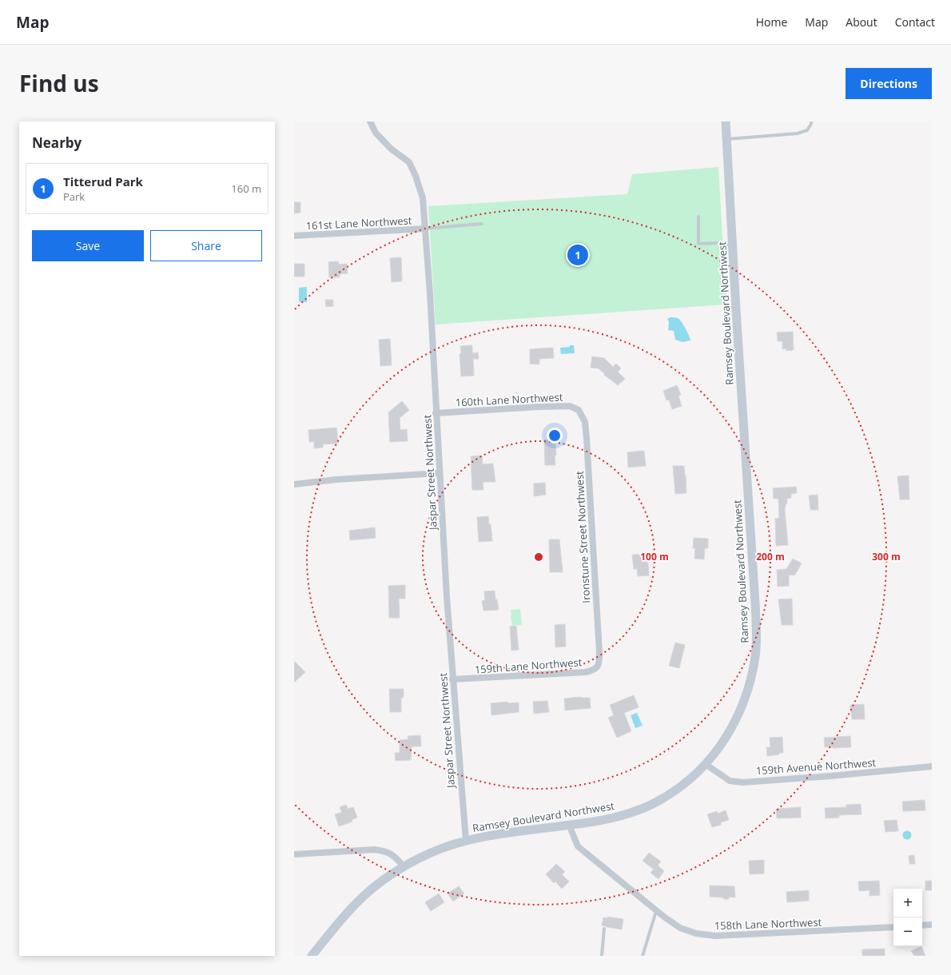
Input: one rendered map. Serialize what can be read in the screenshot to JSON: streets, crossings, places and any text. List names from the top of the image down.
{
  "streets": {
    "street": [
      "161st Lane Northwest",
      "Ramsey Boulevard Northwest",
      "160th Lane Northwest",
      "Jaspar Street Northwest",
      "Ironstune Street Northwest",
      "159th Lane Northwest",
      "159th Avenue Northwest",
      "158th Lane Northwest"
    ]
  },
  "crossings": [
    ["161st Lane Northwest", "Jaspar Street Northwest"],
    ["Ramsey Boulevard Northwest", "Jaspar Street Northwest"],
    ["Ramsey Boulevard Northwest", "159th Avenue Northwest"],
    ["Ramsey Boulevard Northwest", "158th Lane Northwest"],
    ["160th Lane Northwest", "Jaspar Street Northwest"],
    ["160th Lane Northwest", "Ironstune Street Northwest"],
    ["Jaspar Street Northwest", "159th Lane Northwest"],
    ["Ironstune Street Northwest", "159th Lane Northwest"]
  ],
  "page": {
    "header": "Map",
    "nav": [
      "Home",
      "Map",
      "About",
      "Contact"
    ],
    "title": "Find us",
    "buttons": [
      "Directions",
      ["Save", "Share"]
    ],
    "heading": "Nearby",
    "list": [
      {
        "mark": "1",
        "name": "Titterud Park",
        "note": "Park",
        "value": "160 m"
      }
    ],
    "pins": "1",
    "map_buttons": ["+", "−"]
  },
  "rings": ["100 m", "200 m", "300 m"]
}
